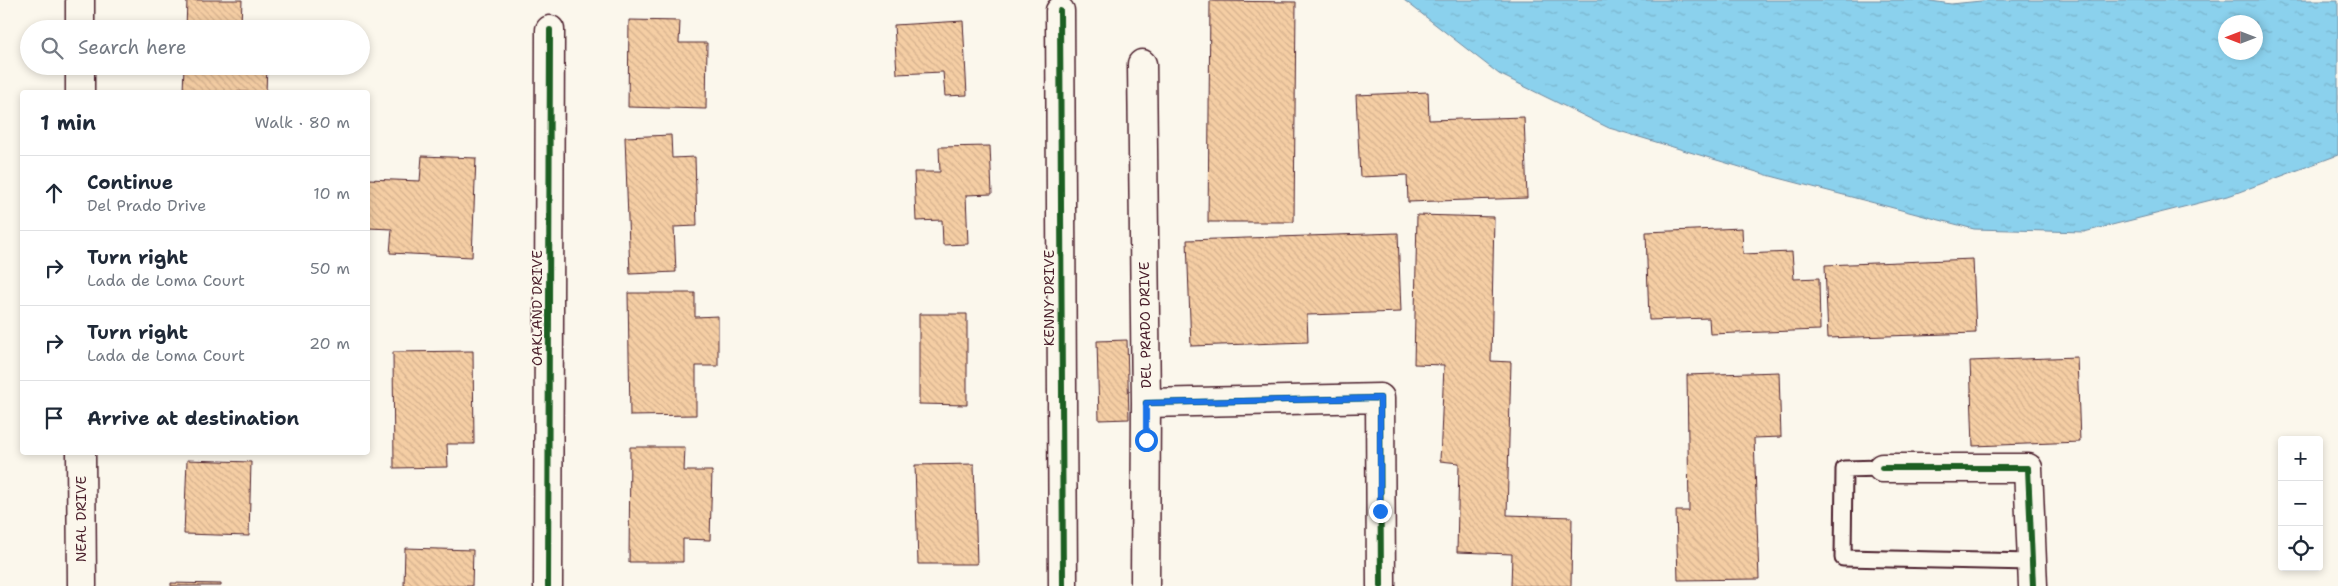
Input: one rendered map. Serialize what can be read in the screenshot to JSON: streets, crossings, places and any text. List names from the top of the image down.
{
  "streets": {
    "street": [
      "KENNY DRIVE",
      "OAKLAND DRIVE",
      "DEL PRADO DRIVE",
      "NEAL DRIVE"
    ]
  },
  "north": "left",
  "page": {
    "search": "Search here",
    "heading": ["1 min", "Walk · 80 m"],
    "list": [
      ["Continue", "Del Prado Drive", "10 m"],
      ["Turn right", "Lada de Loma Court", "50 m"],
      ["Turn right", "Lada de Loma Court", "20 m"],
      "Arrive at destination"
    ],
    "map_buttons": ["+", "−"]
  }
}
